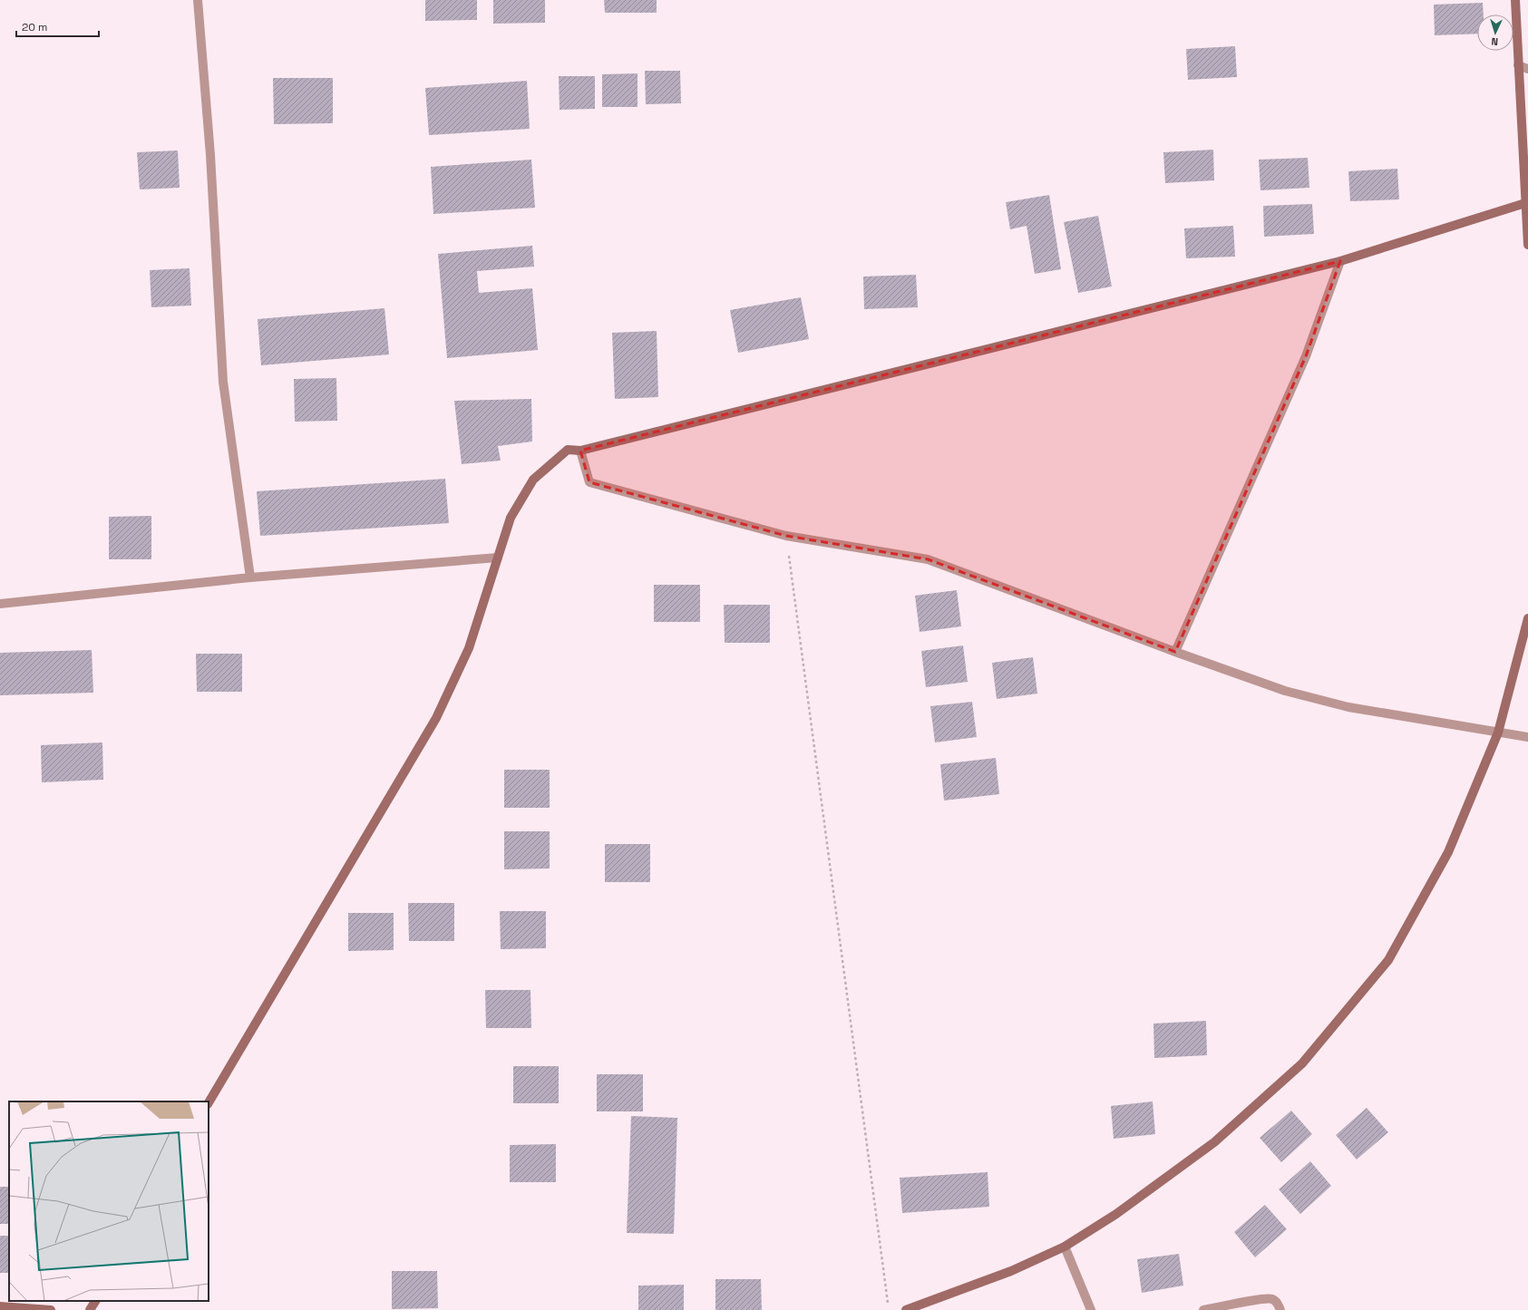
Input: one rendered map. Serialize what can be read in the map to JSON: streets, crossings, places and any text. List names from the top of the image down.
{
  "scale_bar": "20 m",
  "north": "bottom"
}
